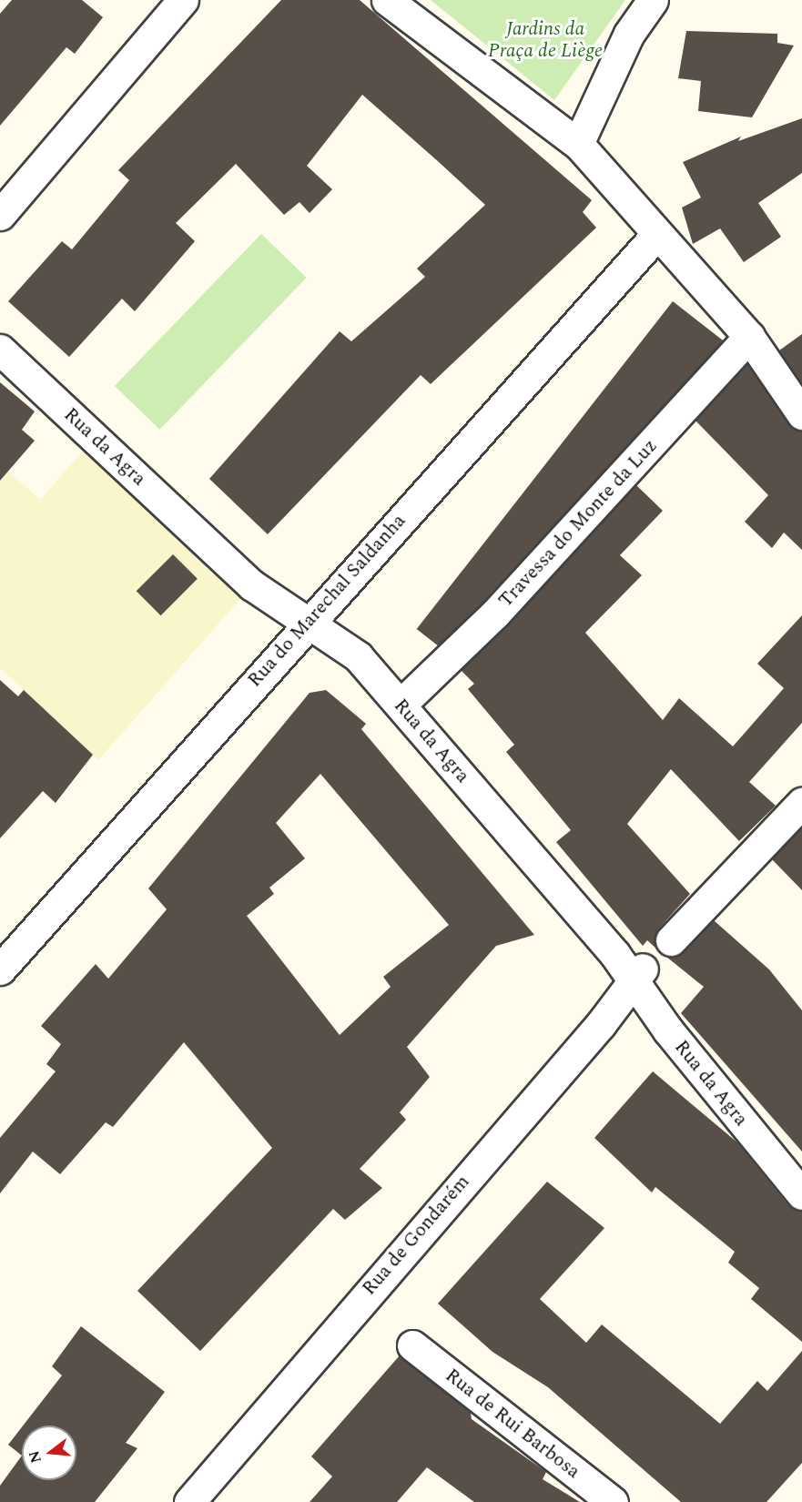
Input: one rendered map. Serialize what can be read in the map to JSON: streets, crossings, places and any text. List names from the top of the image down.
{
  "streets": {
    "street": [
      "Rua da Agra",
      "Travessa do Monte da Luz",
      "Rua do Marechal Saldanha",
      "Rua de Gondarém",
      "Rua de Rui Barbosa"
    ]
  },
  "crossings": [
    ["Rua da Agra", "Travessa do Monte da Luz"],
    ["Rua da Agra", "Rua do Marechal Saldanha"],
    ["Rua da Agra", "Rua de Gondarém"]
  ],
  "parks": ["Jardins da Praça de Liège"],
  "north": "left"
}
